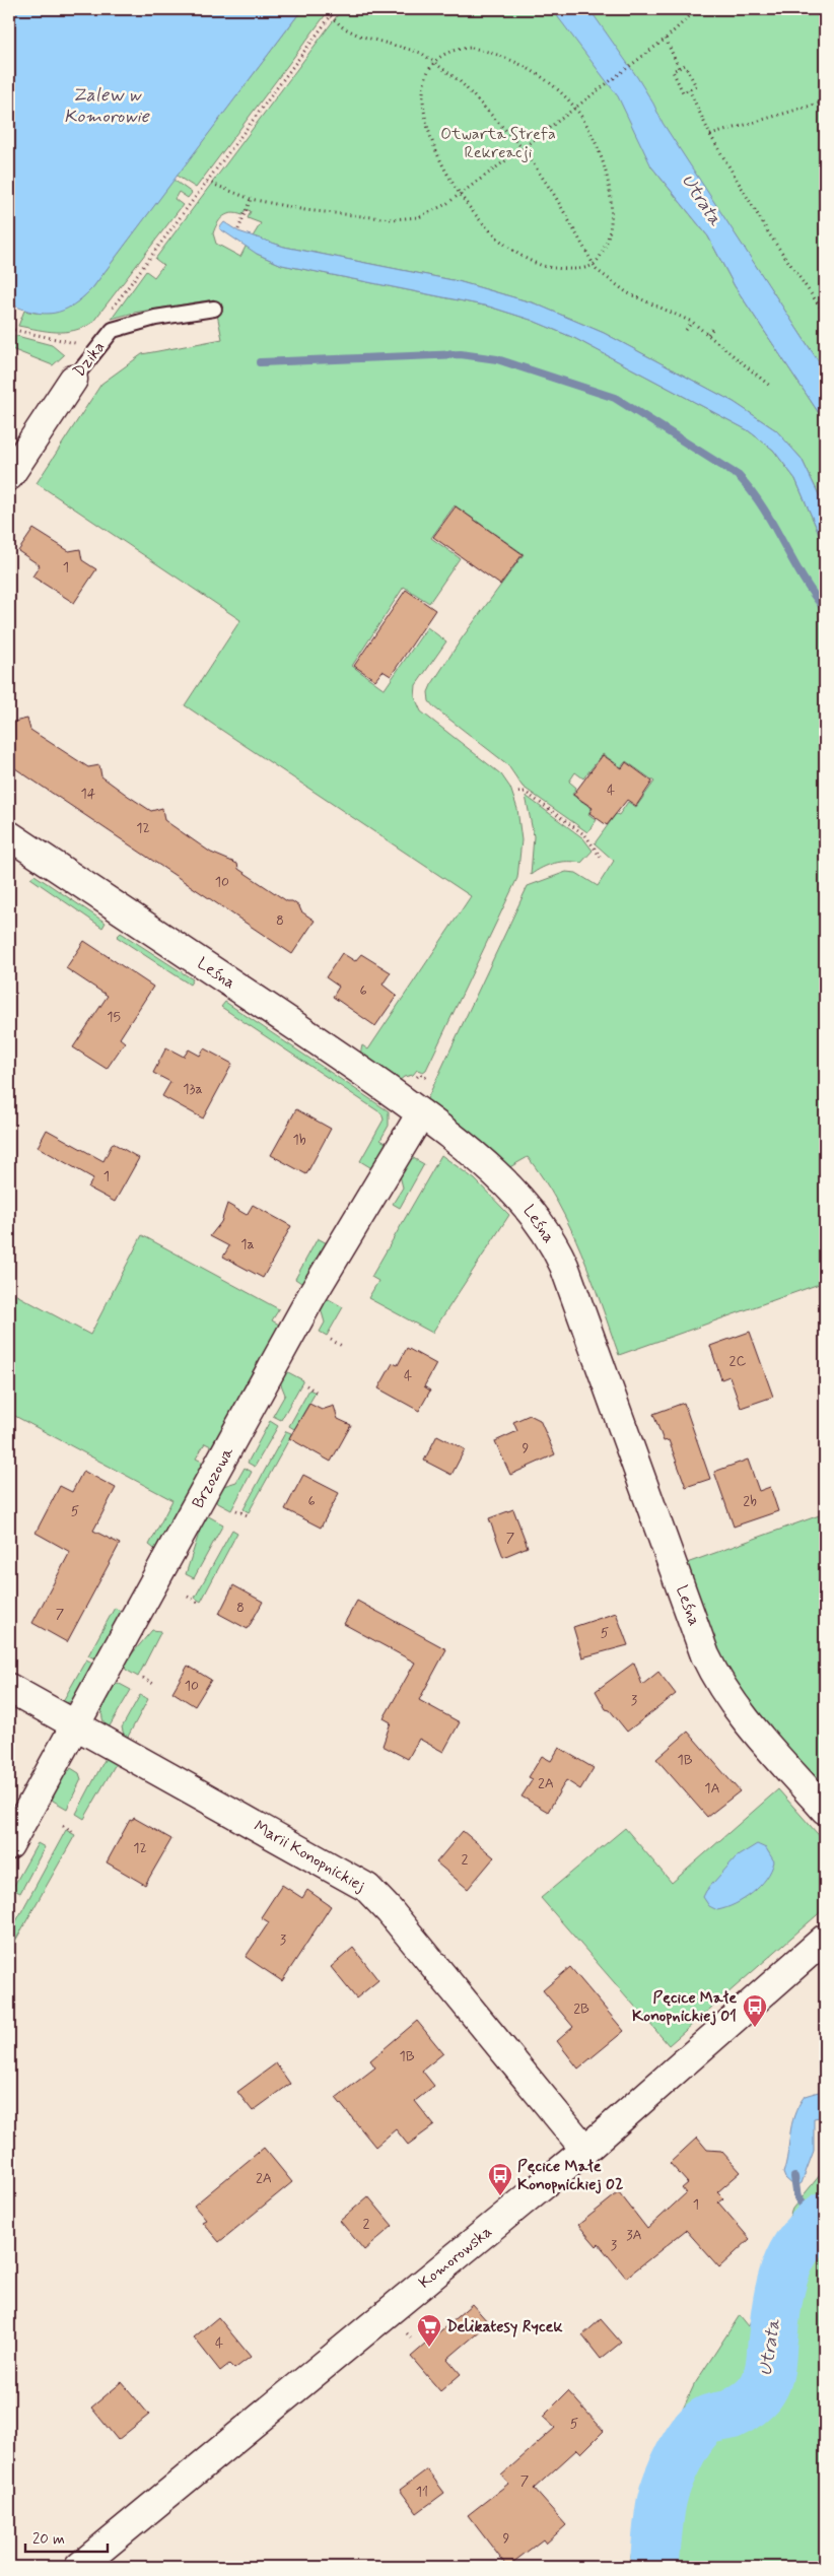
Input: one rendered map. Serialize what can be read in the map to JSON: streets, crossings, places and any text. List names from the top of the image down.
{
  "streets": {
    "street": [
      "Dzika",
      "Leśna",
      "Brzozowa",
      "Marii Konopnickiej",
      "Komorowska"
    ]
  },
  "crossings": [
    ["Leśna", "Brzozowa"],
    ["Brzozowa", "Marii Konopnickiej"],
    ["Marii Konopnickiej", "Komorowska"]
  ],
  "water": ["Zalew w Komorowie", "Utrata"],
  "parks": ["Otwarta Strefa Rekreacji"],
  "places": {
    "bus stop": ["Pęcice Małe Konopnickiej 01", "Pęcice Małe Konopnickiej 02"],
    "supermarket": ["Delikatesy Rycek"]
  },
  "house_numbers": [
    "1",
    "4",
    "14",
    "12",
    "10",
    "8",
    "6",
    "15",
    "13a",
    "1b",
    "1",
    "1a",
    "2C",
    "4",
    "9",
    "6",
    "2b",
    "5",
    "7",
    "8",
    "7",
    "5",
    "10",
    "3",
    "1B",
    "2A",
    "1A",
    "12",
    "2",
    "3",
    "2B",
    "1B",
    "2A",
    "1",
    "2",
    "3A",
    "3",
    "4",
    "5",
    "7",
    "11",
    "9"
  ],
  "scale_bar": "20 m"
}
